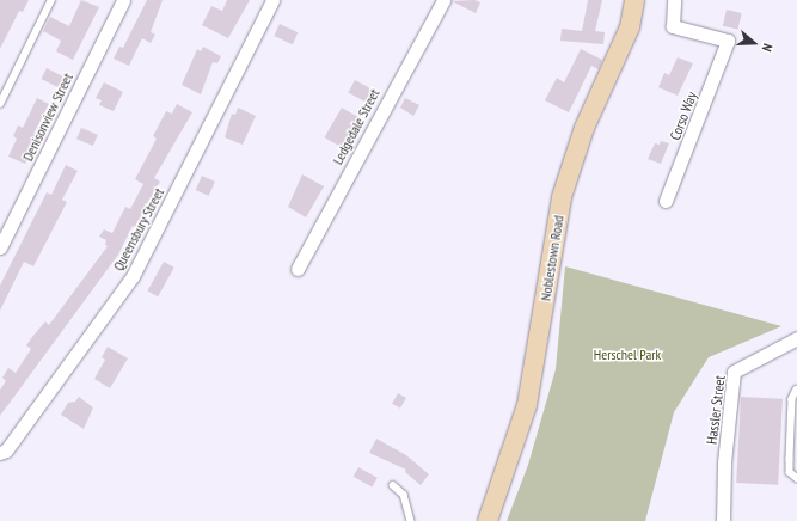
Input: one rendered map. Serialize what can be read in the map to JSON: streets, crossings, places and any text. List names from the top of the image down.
{
  "streets": {
    "main road": ["Noblestown Road"],
    "street": [
      "Corso Way",
      "Denisonview Street",
      "Ledgedale Street",
      "Queensbury Street",
      "Hassler Street"
    ]
  },
  "parks": ["Herschel Park"],
  "north": "right"
}
